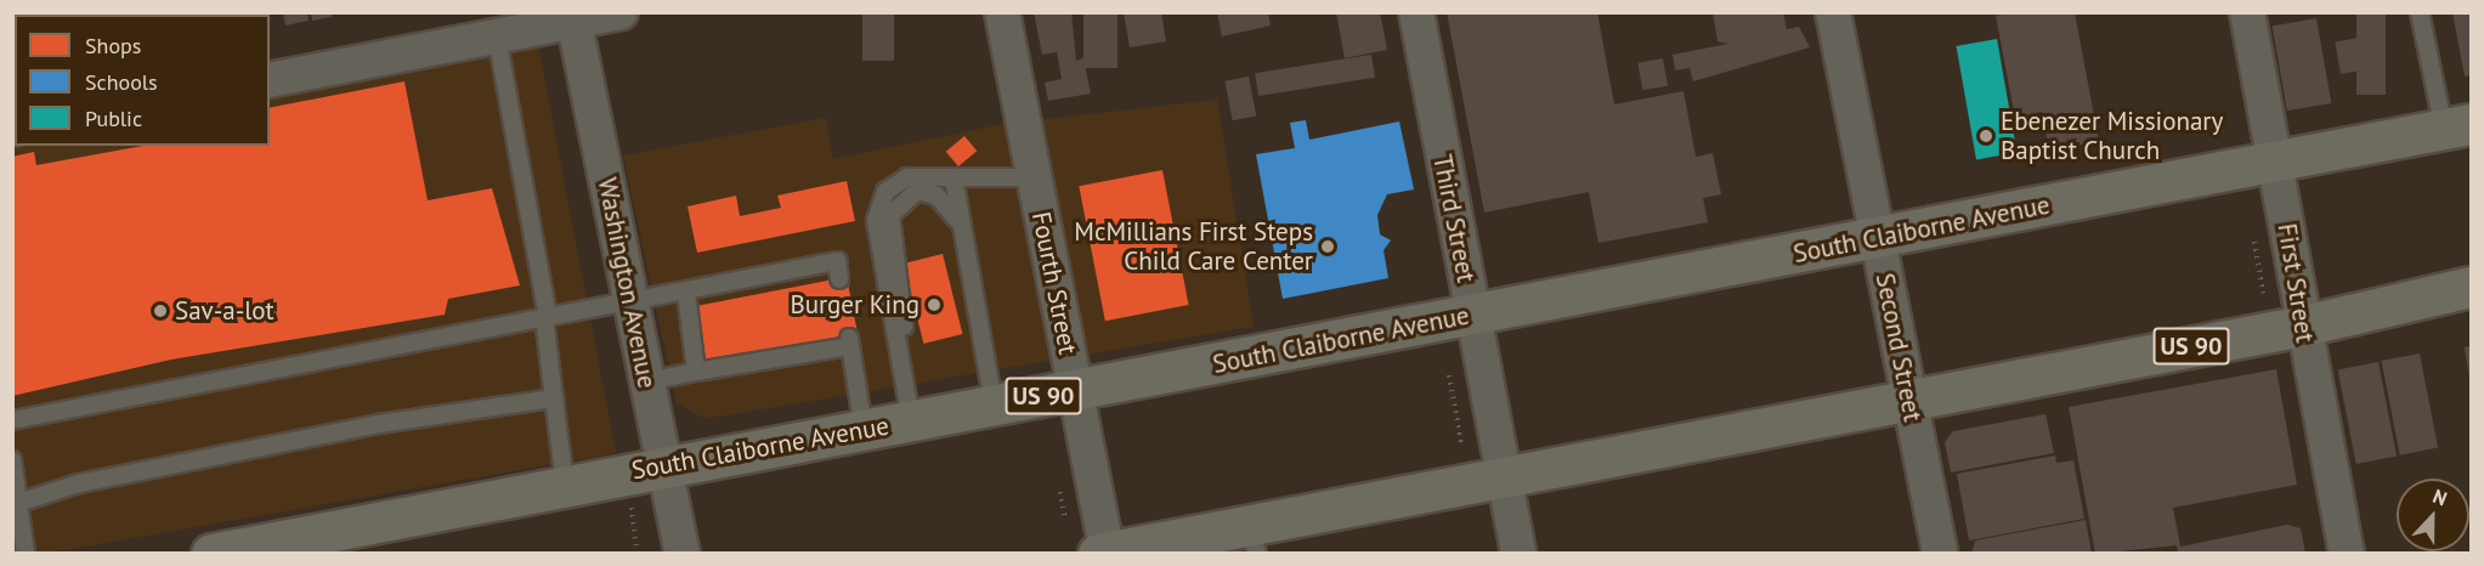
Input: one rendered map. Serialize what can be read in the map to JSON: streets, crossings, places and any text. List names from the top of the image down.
{
  "streets": {
    "main road": ["South Claiborne Avenue", "US 90"],
    "street": [
      "Third Street",
      "Washington Avenue",
      "Fourth Street",
      "First Street",
      "Second Street"
    ]
  },
  "crossings": [
    ["Third Street", "South Claiborne Avenue"],
    ["Third Street", "US 90"],
    ["South Claiborne Avenue", "Washington Avenue"],
    ["South Claiborne Avenue", "Fourth Street"],
    ["South Claiborne Avenue", "First Street"],
    ["South Claiborne Avenue", "Second Street"],
    ["Fourth Street", "US 90"],
    ["First Street", "US 90"],
    ["US 90", "Second Street"]
  ],
  "places": [
    "Ebenezer Missionary Baptist Church",
    "McMillians First Steps Child Care Center",
    "Burger King",
    "Sav-a-lot"
  ],
  "legend": ["Shops", "Schools", "Public"],
  "north": "top"
}
